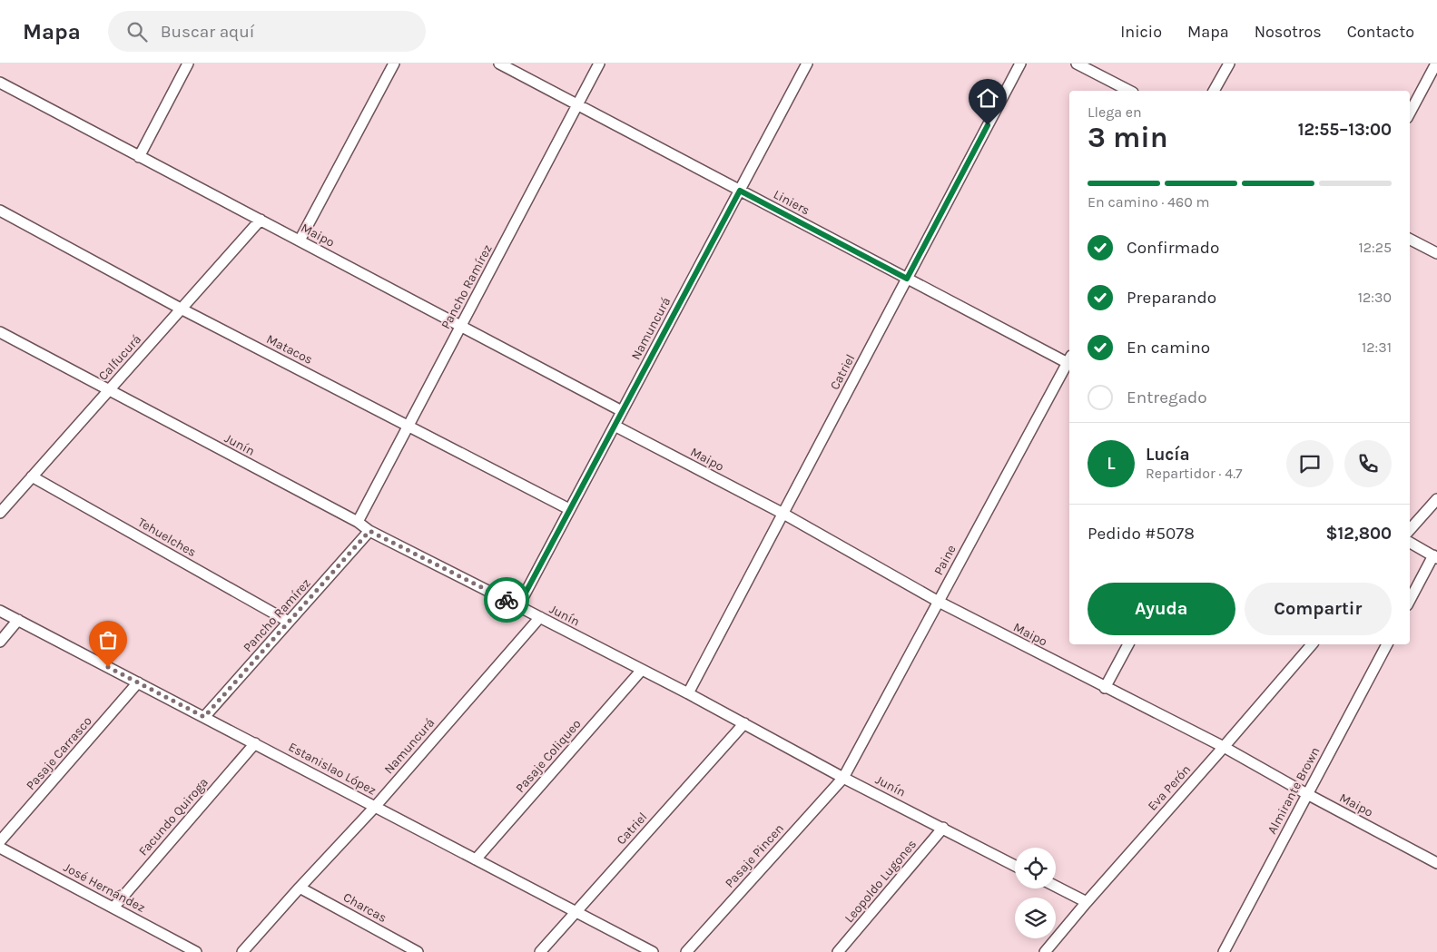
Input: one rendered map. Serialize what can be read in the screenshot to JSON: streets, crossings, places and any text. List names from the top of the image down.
{
  "streets": {
    "street": [
      "Liniers",
      "Maipo",
      "Pancho Ramírez",
      "Namuncurá",
      "Matacos",
      "Calfucurá",
      "Catriel",
      "Junín",
      "Tehuelches",
      "Paine",
      "Pasaje Carrasco",
      "Pasaje Coliqueo",
      "Estanislao López",
      "Eva Perón",
      "Almirante Brown",
      "Facundo Quiroga",
      "Pasaje Pincen",
      "Leopoldo Lugones",
      "José Hernández",
      "Charcas"
    ]
  },
  "crossings": [
    ["Liniers", "Pancho Ramírez"],
    ["Liniers", "Namuncurá"],
    ["Liniers", "Catriel"],
    ["Maipo", "Pancho Ramírez"],
    ["Maipo", "Namuncurá"],
    ["Maipo", "Calfucurá"],
    ["Maipo", "Catriel"],
    ["Maipo", "Paine"],
    ["Maipo", "Eva Perón"],
    ["Maipo", "Almirante Brown"],
    ["Pancho Ramírez", "Matacos"],
    ["Pancho Ramírez", "Junín"],
    ["Pancho Ramírez", "Tehuelches"],
    ["Pancho Ramírez", "Estanislao López"],
    ["Namuncurá", "Matacos"],
    ["Namuncurá", "Junín"],
    ["Namuncurá", "Estanislao López"],
    ["Namuncurá", "Charcas"],
    ["Matacos", "Calfucurá"],
    ["Calfucurá", "Junín"],
    ["Calfucurá", "Tehuelches"],
    ["Catriel", "Junín"],
    ["Catriel", "Estanislao López"],
    ["Junín", "Paine"],
    ["Junín", "Pasaje Coliqueo"],
    ["Junín", "Pasaje Pincen"],
    ["Junín", "Leopoldo Lugones"],
    ["Paine", "Pasaje Pincen"],
    ["Pasaje Carrasco", "Estanislao López"],
    ["Pasaje Coliqueo", "Estanislao López"],
    ["Estanislao López", "Facundo Quiroga"],
    ["Facundo Quiroga", "José Hernández"]
  ],
  "page": {
    "header": "Mapa",
    "search": "Buscar aquí",
    "nav": [
      "Inicio",
      "Mapa",
      "Nosotros",
      "Contacto"
    ],
    "heading": ["3 min", "Llega en", "12:55–13:00"],
    "panel": [
      "Lucía",
      "Repartidor · 4.7",
      "Pedido #5078",
      "$12,800"
    ],
    "bar": "En camino · 460 m",
    "list": [
      ["Confirmado", "12:25"],
      ["Preparando", "12:30"],
      ["En camino", "12:31"],
      "Entregado"
    ],
    "round": "L",
    "buttons": ["Ayuda", "Compartir"]
  }
}
